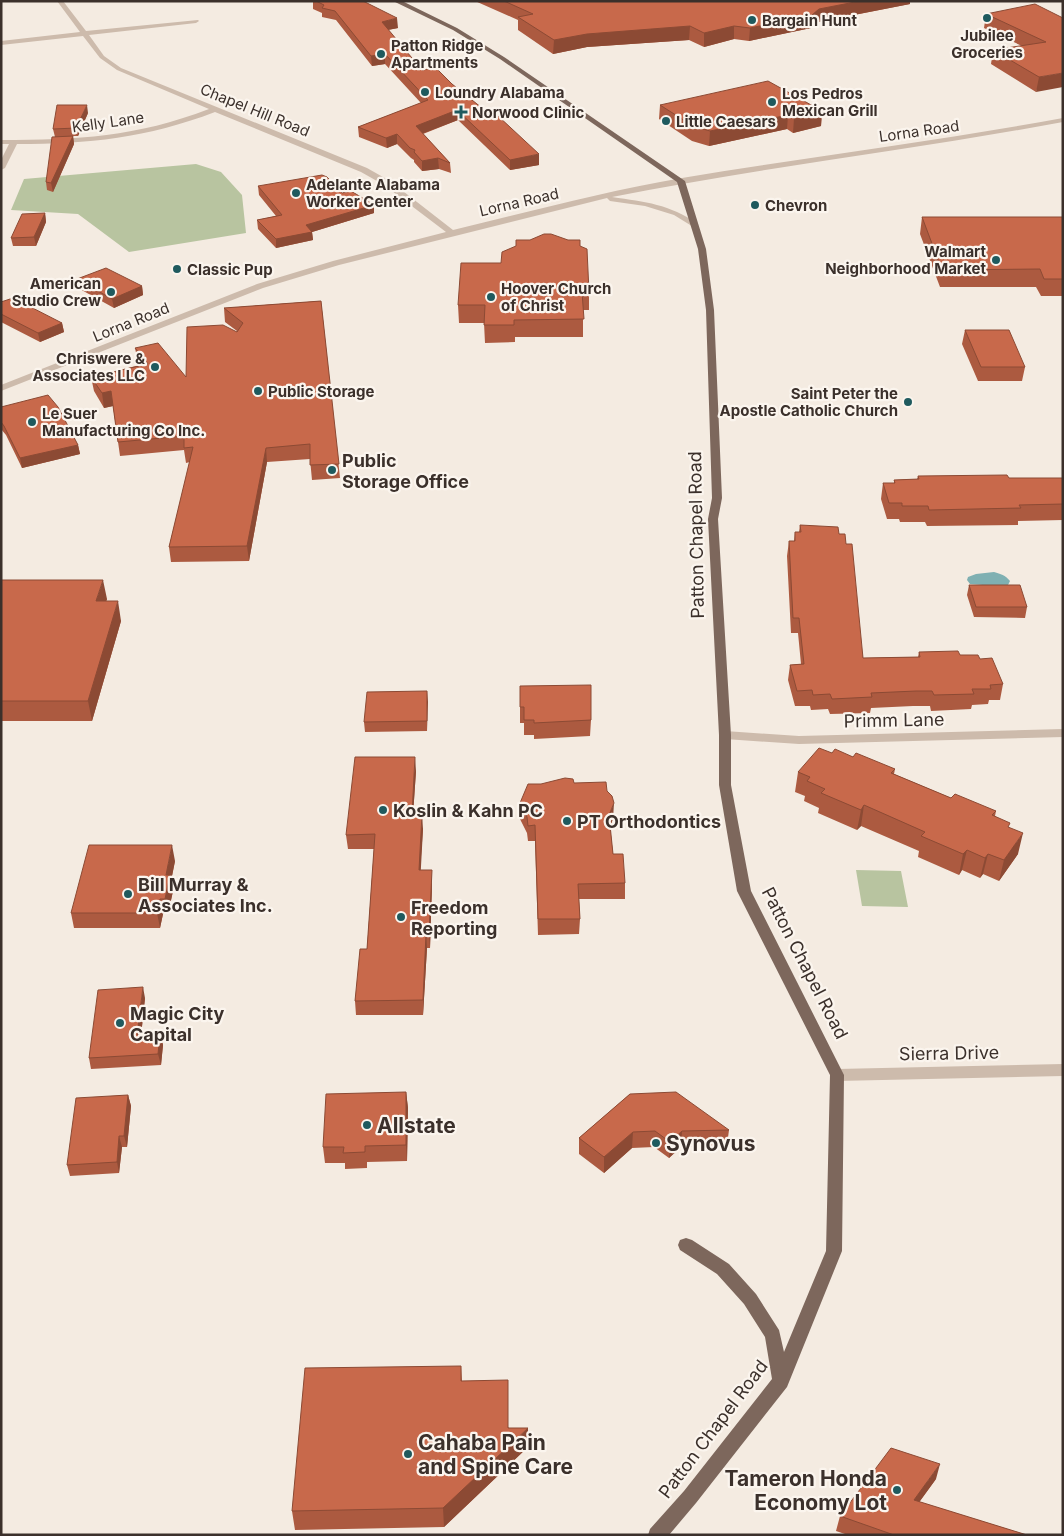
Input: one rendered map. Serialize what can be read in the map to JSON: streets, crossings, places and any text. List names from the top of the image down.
{
  "streets": {
    "main road": ["Patton Chapel Road"],
    "street": [
      "Chapel Hill Road",
      "Kelly Lane",
      "Lorna Road",
      "Primm Lane",
      "Sierra Drive"
    ]
  },
  "crossings": [
    ["Chapel Hill Road", "Kelly Lane"],
    ["Chapel Hill Road", "Lorna Road"],
    ["Lorna Road", "Patton Chapel Road"],
    ["Patton Chapel Road", "Primm Lane"],
    ["Patton Chapel Road", "Sierra Drive"]
  ],
  "places": {
    "other": [
      "Jubilee Groceries",
      "Bargain Hunt",
      "Patton Ridge Apartments",
      "Loundry Alabama",
      "Los Pedros Mexican Grill",
      "Little Caesars",
      "Adelante Alabama Worker Center",
      "Chevron",
      "Walmart Neighborhood Market",
      "Classic Pup",
      "American Studio Crew",
      "Hoover Church of Christ",
      "Chriswere & Associates LLC",
      "Public Storage",
      "Saint Peter the Apostle Catholic Church",
      "Le Suer Manufacturing Co Inc.",
      "Public Storage Office",
      "Koslin & Kahn PC",
      "PT Orthodontics",
      "Bill Murray & Associates Inc.",
      "Freedom Reporting",
      "Magic City Capital",
      "Allstate",
      "Synovus",
      "Cahaba Pain and Spine Care",
      "Tameron Honda Economy Lot"
    ],
    "health": ["Norwood Clinic"]
  }
}
